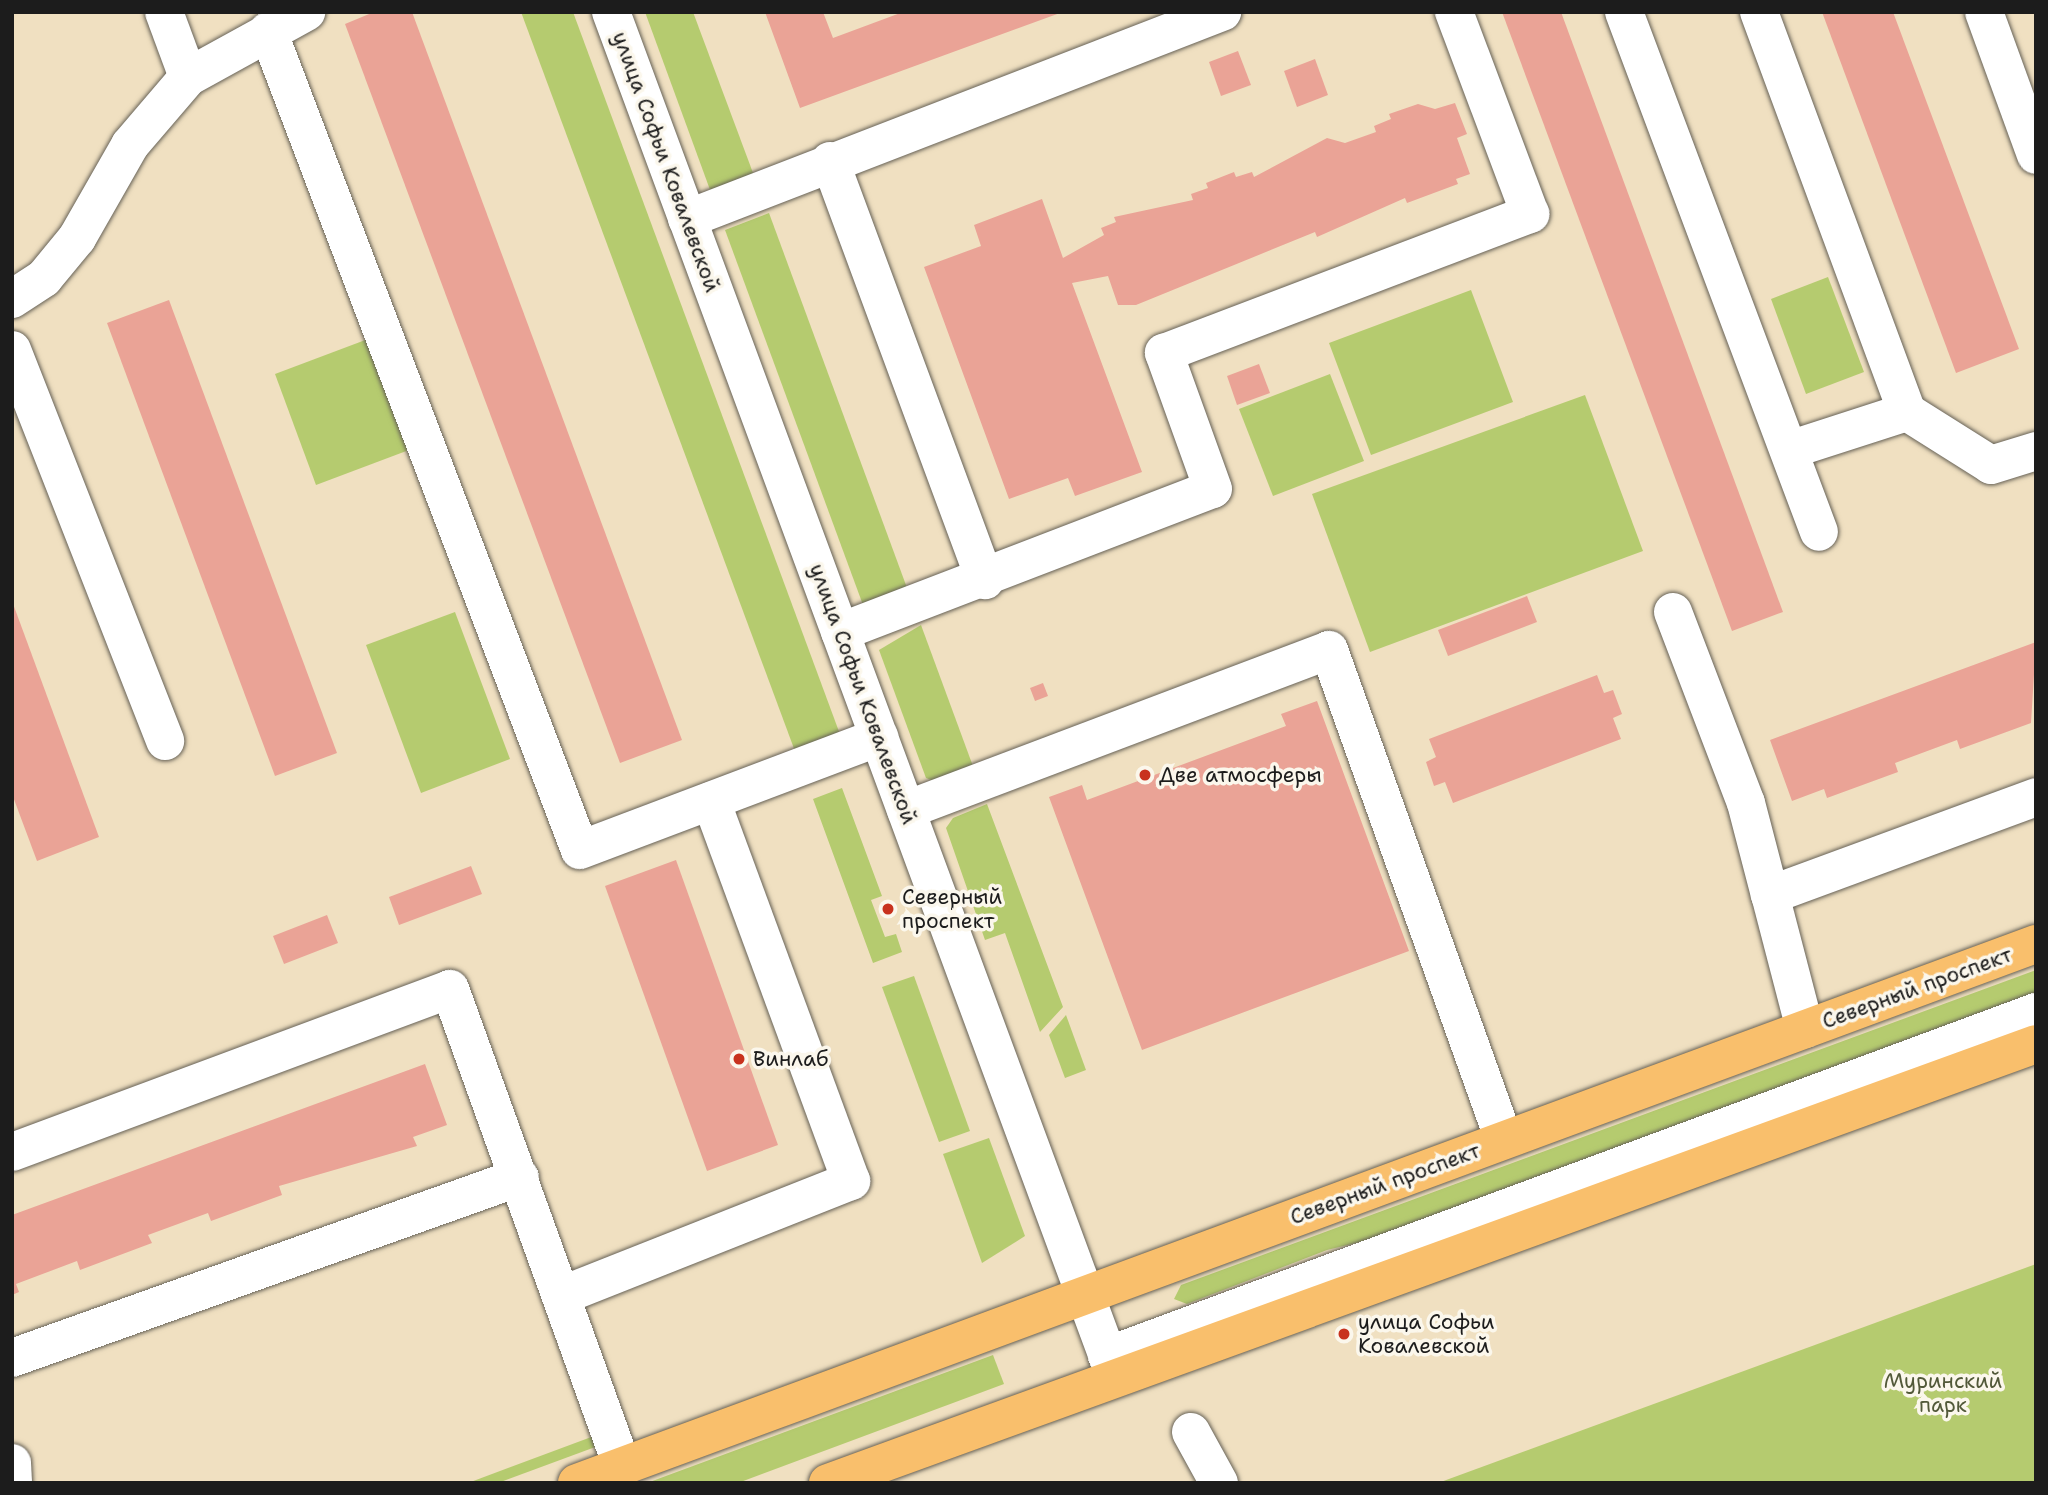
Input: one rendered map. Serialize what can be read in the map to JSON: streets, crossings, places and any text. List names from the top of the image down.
{
  "streets": {
    "main road": ["Северный проспект"],
    "street": ["улица Софьи Ковалевской"]
  },
  "crossings": [
    ["улица Софьи Ковалевской", "Северный проспект"]
  ],
  "parks": ["Муринский парк"],
  "places": [
    "Две атмосферы",
    "Северный проспект",
    "Винлаб",
    "улица Софьи Ковалевской"
  ]
}
